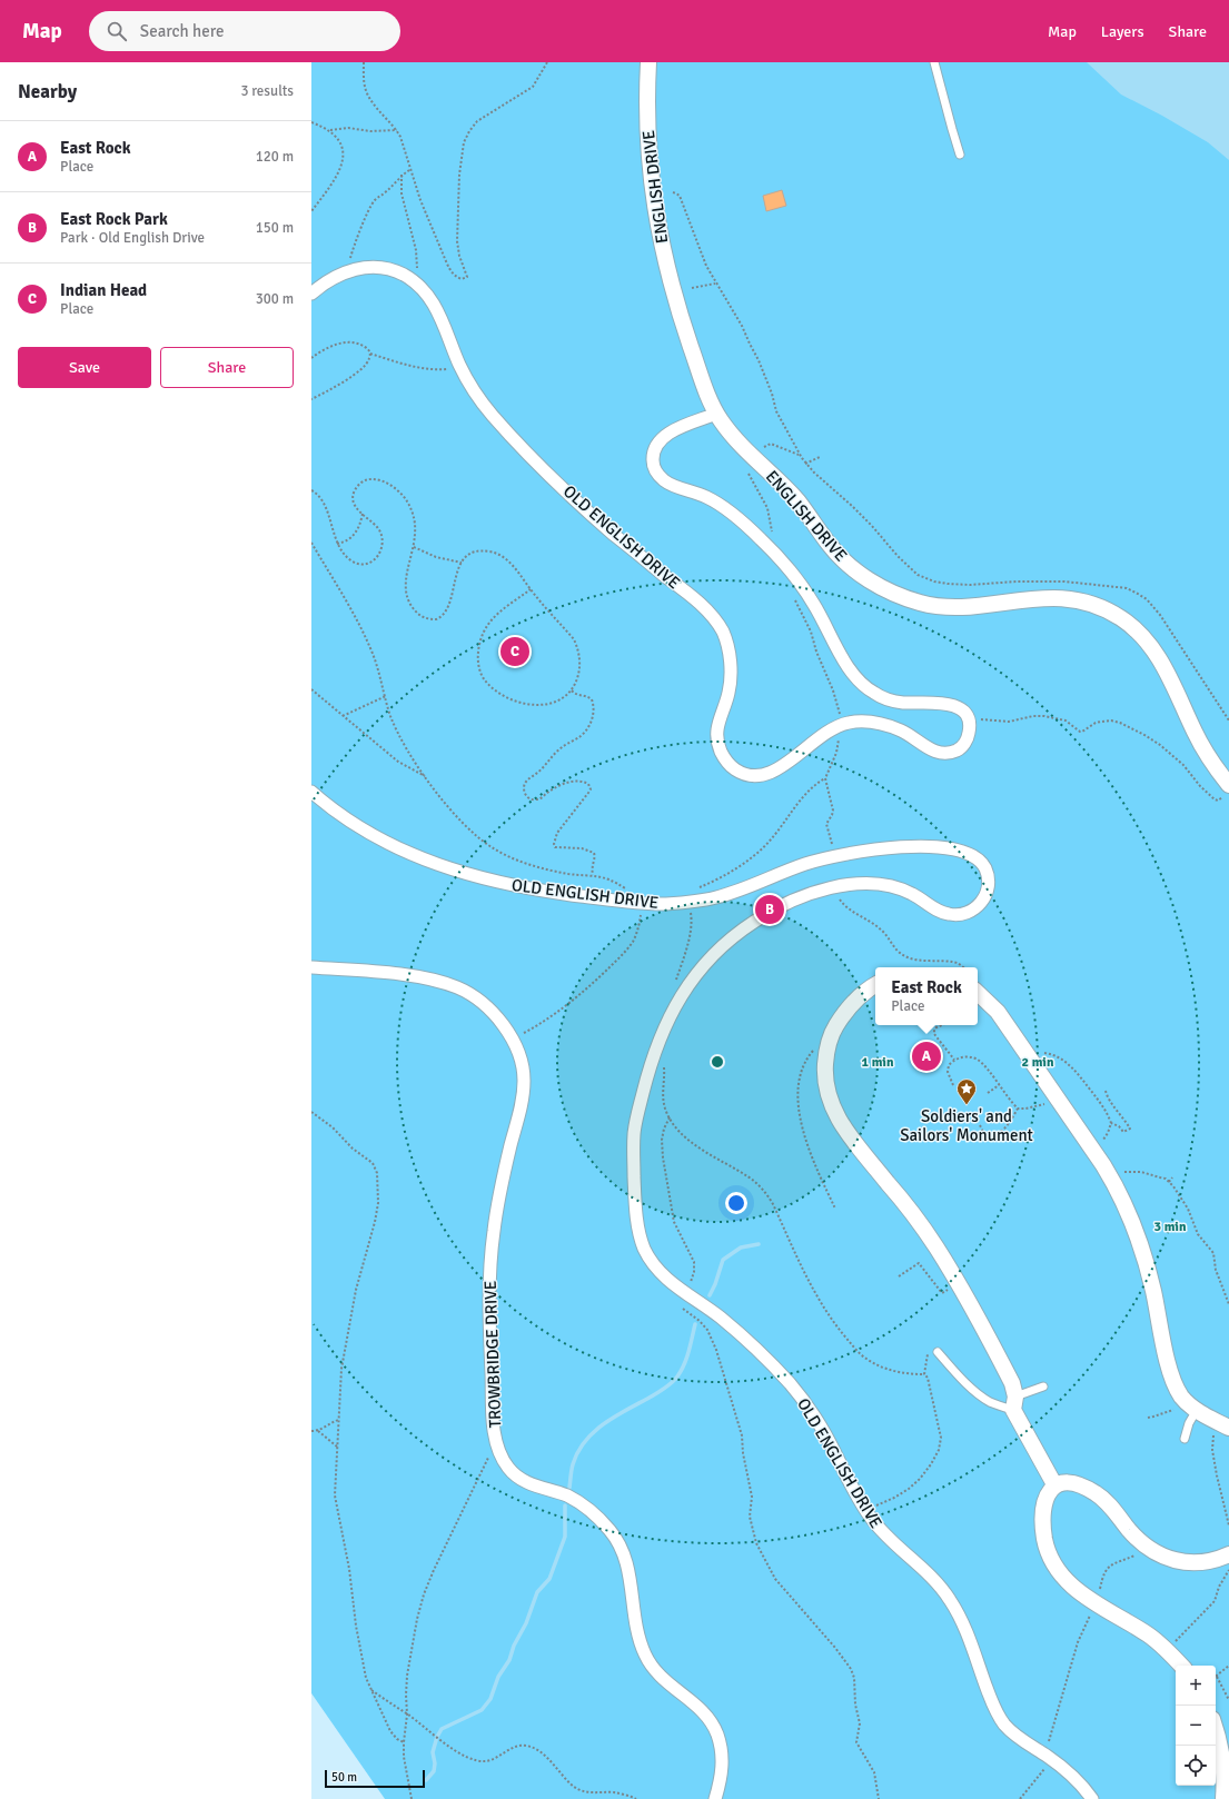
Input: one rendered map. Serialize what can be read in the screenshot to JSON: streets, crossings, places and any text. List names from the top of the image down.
{
  "streets": {
    "street": ["ENGLISH DRIVE", "OLD ENGLISH DRIVE", "TROWBRIDGE DRIVE"]
  },
  "places": {
    "place": ["Soldiers' and Sailors' Monument"]
  },
  "scale_bar": "50 m",
  "page": {
    "header": "Map",
    "search": "Search here",
    "nav": ["Map", "Layers", "Share"],
    "heading": ["Nearby", "3 results"],
    "list": [
      {
        "mark": "A",
        "name": "East Rock",
        "note": "Place",
        "value": "120 m"
      },
      {
        "mark": "B",
        "name": "East Rock Park",
        "note": "Park · Old English Drive",
        "value": "150 m"
      },
      {
        "mark": "C",
        "name": "Indian Head",
        "note": "Place",
        "value": "300 m"
      }
    ],
    "buttons": ["Save", "Share"],
    "pins": ["C", "B", "A"],
    "popup": ["East Rock", "Place"],
    "map_buttons": ["+", "−"],
    "scale": "50 m"
  },
  "rings": ["1 min", "2 min", "3 min"]
}
